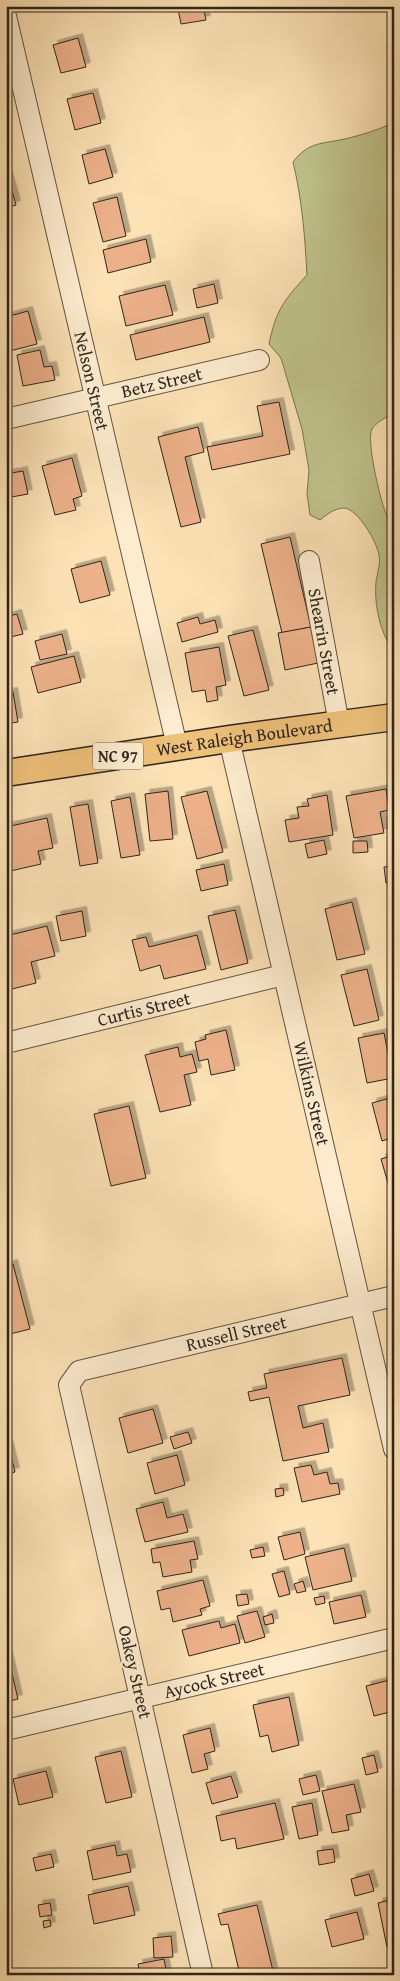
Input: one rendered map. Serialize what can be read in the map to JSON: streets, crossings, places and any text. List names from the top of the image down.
{
  "streets": {
    "main road": ["West Raleigh Boulevard", "NC 97"],
    "street": [
      "Nelson Street",
      "Betz Street",
      "Shearin Street",
      "Curtis Street",
      "Wilkins Street",
      "Russell Street",
      "Oakey Street",
      "Aycock Street"
    ]
  },
  "crossings": [
    ["Nelson Street", "Betz Street"],
    ["Nelson Street", "West Raleigh Boulevard"],
    ["Shearin Street", "West Raleigh Boulevard"],
    ["West Raleigh Boulevard", "Wilkins Street"],
    ["Curtis Street", "Wilkins Street"],
    ["Wilkins Street", "Russell Street"],
    ["Russell Street", "Oakey Street"],
    ["Oakey Street", "Aycock Street"]
  ]
}
